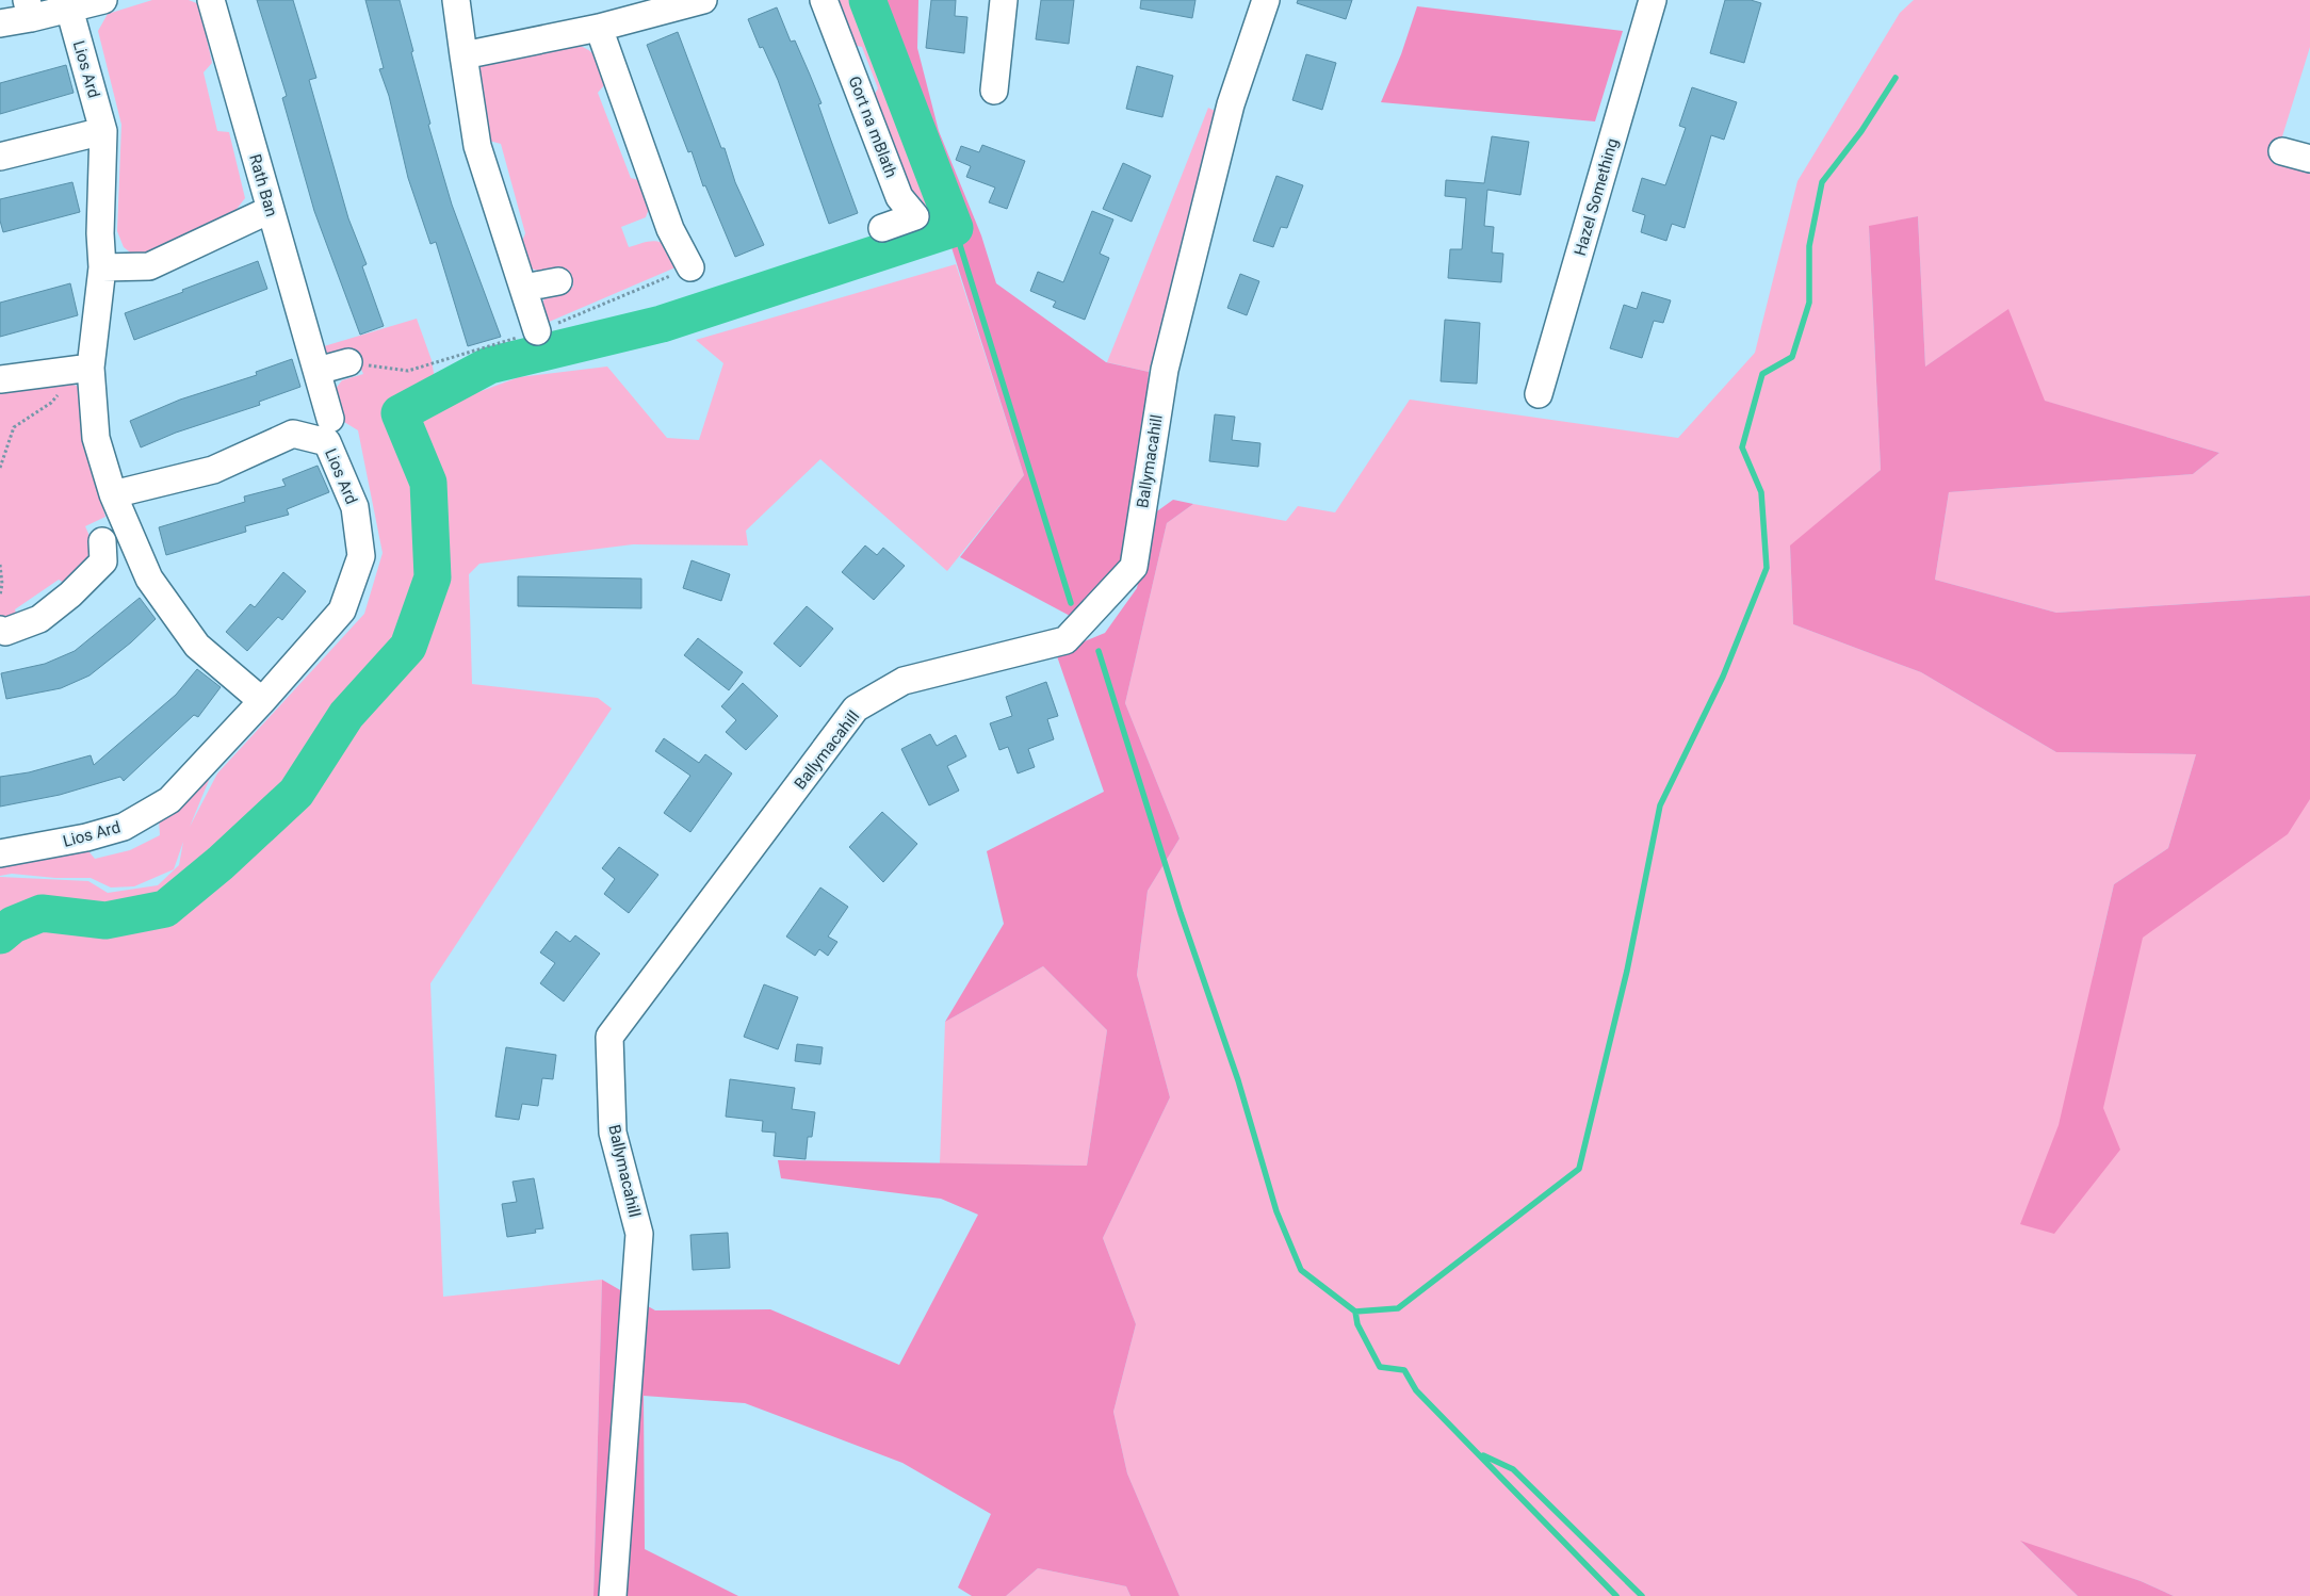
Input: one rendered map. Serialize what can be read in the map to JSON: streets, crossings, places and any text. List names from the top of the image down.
{
  "streets": {
    "street": [
      "Lios Ard",
      "Gort na mBlath",
      "Rath Ban",
      "Hazel Something",
      "Ballymacahill"
    ]
  }
}
